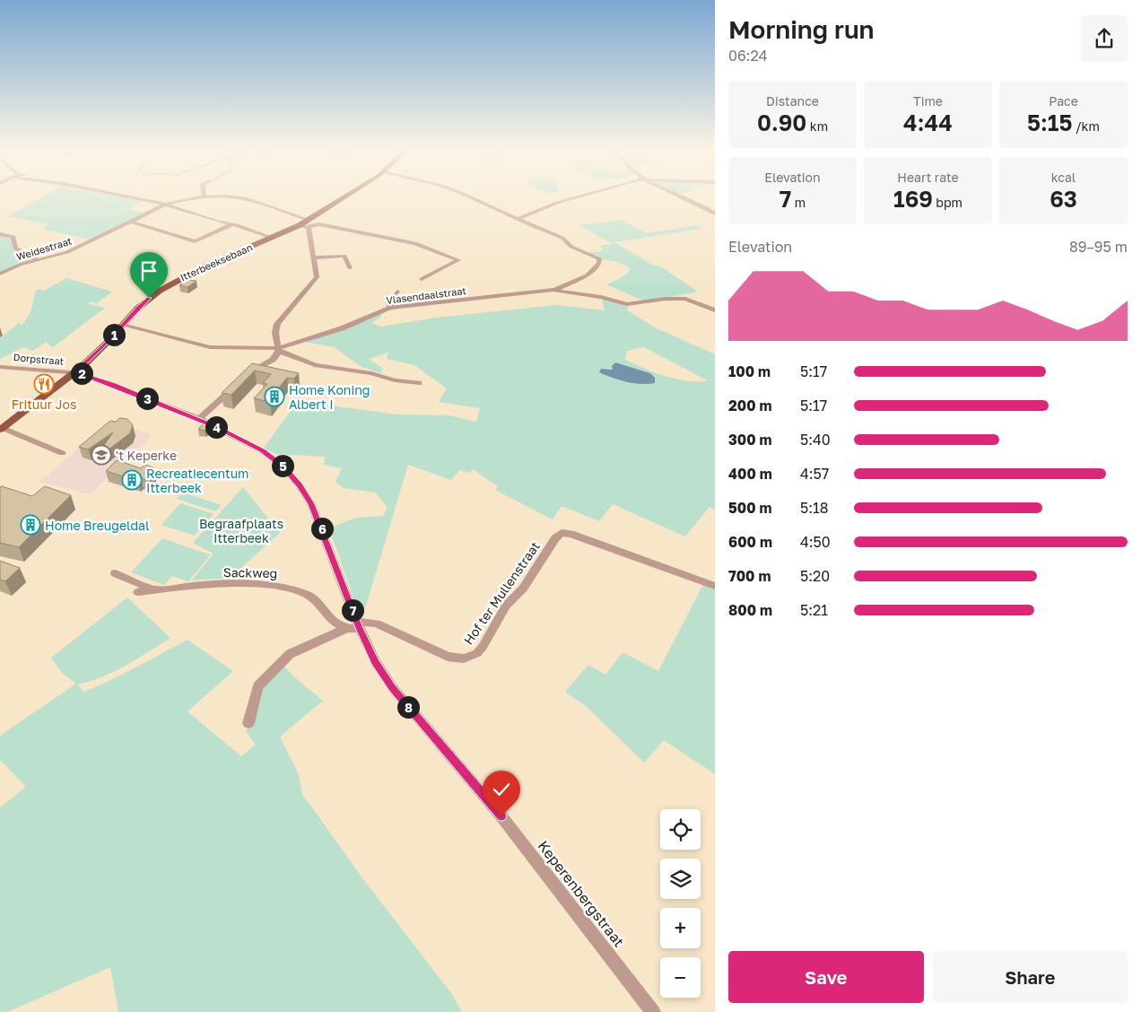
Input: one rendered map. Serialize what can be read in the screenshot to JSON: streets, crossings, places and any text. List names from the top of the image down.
{
  "streets": {
    "main road": ["Itterbeeksebaan"],
    "street": [
      "Weidestraat",
      "Vlasendaalstraat",
      "Dorpstraat",
      "Sackweg",
      "Hof ter Mullenstraat",
      "Keperenbergstraat"
    ]
  },
  "crossings": [
    ["Itterbeeksebaan", "Dorpstraat"],
    ["Itterbeeksebaan", "Keperenbergstraat"],
    ["Dorpstraat", "Keperenbergstraat"],
    ["Sackweg", "Hof ter Mullenstraat"],
    ["Sackweg", "Keperenbergstraat"],
    ["Hof ter Mullenstraat", "Keperenbergstraat"]
  ],
  "parks": ["Begraafplaats Itterbeek"],
  "places": {
    "restaurant": ["Frituur Jos"],
    "building": ["Home Koning Albert I", "Recreatiecentum Itterbeek", "Home Breugeldal"],
    "school or university": ["'t Keperke"]
  },
  "page": {
    "heading": ["Morning run", "06:24"],
    "stats": [
      ["Distance", "0.90 km"],
      ["Time", "4:44"],
      ["Pace", "5:15 /km"],
      ["Elevation", "7 m"],
      ["Heart rate", "169 bpm"],
      ["kcal", "63"]
    ],
    "chart": ["Elevation", "89–95 m"],
    "pins": [
      "1",
      "2",
      "3",
      "4",
      "5",
      "6",
      "7",
      "8"
    ],
    "list": [
      {
        "name": "100 m",
        "note": "5:17"
      },
      {
        "name": "200 m",
        "note": "5:17"
      },
      {
        "name": "300 m",
        "note": "5:40"
      },
      {
        "name": "400 m",
        "note": "4:57"
      },
      {
        "name": "500 m",
        "note": "5:18"
      },
      {
        "name": "600 m",
        "note": "4:50"
      },
      {
        "name": "700 m",
        "note": "5:20"
      },
      {
        "name": "800 m",
        "note": "5:21"
      }
    ],
    "map_buttons": ["+", "−"],
    "buttons": ["Save", "Share"]
  }
}
